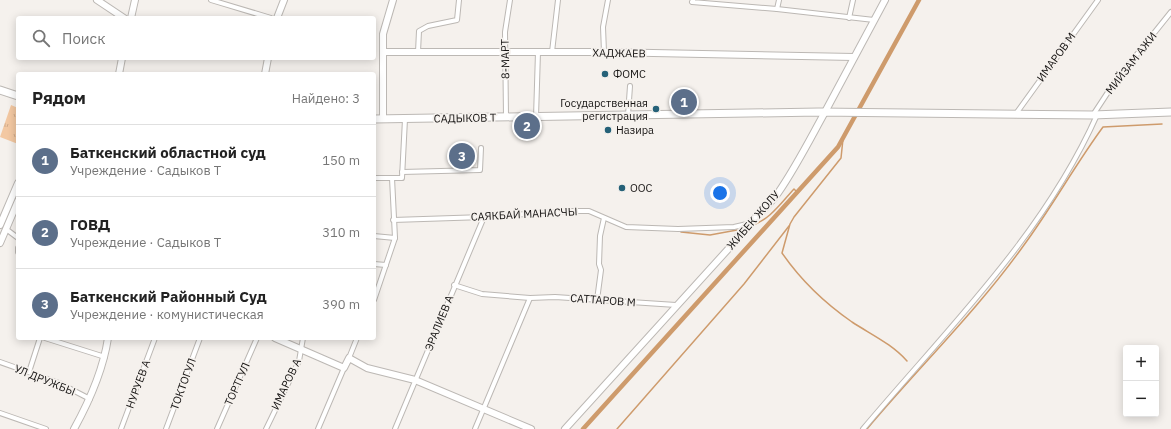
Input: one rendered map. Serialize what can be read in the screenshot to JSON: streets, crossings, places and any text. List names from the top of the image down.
{
  "streets": {
    "highway": ["САДЫКОВ Т"],
    "street": [
      "ХАДЖАЕВ",
      "ИМАРОВ М",
      "8-МАРТ",
      "МИЙЗАМ АЖИ",
      "САЯКБАЙ МАНАСЧЫ",
      "ЖИБЕК ЖОЛУ",
      "САТТАРОВ М",
      "ЭРАЛИЕВ А",
      "УЛ ДРУЖБЫ",
      "НУРУЕВ А",
      "ТОКТОГУЛ",
      "ТОРТГУЛ",
      "ИМАРОВ А"
    ]
  },
  "crossings": [
    ["ХАДЖАЕВ", "8-МАРТ"],
    ["ХАДЖАЕВ", "ЖИБЕК ЖОЛУ"],
    ["ИМАРОВ М", "САДЫКОВ Т"],
    ["8-МАРТ", "САДЫКОВ Т"],
    ["МИЙЗАМ АЖИ", "САДЫКОВ Т"],
    ["САДЫКОВ Т", "ЖИБЕК ЖОЛУ"],
    ["САЯКБАЙ МАНАСЧЫ", "ЖИБЕК ЖОЛУ"],
    ["САЯКБАЙ МАНАСЧЫ", "ЭРАЛИЕВ А"],
    ["ЖИБЕК ЖОЛУ", "САТТАРОВ М"],
    ["САТТАРОВ М", "ЭРАЛИЕВ А"]
  ],
  "places": [
    "ФОМС",
    "Государственная регистрация",
    "Назира",
    "ООС"
  ],
  "page": {
    "search": "Поиск",
    "heading": ["Рядом", "Найдено: 3"],
    "pins": ["1", "2", "3"],
    "list": [
      {
        "mark": "1",
        "name": "Баткенский областной суд",
        "note": "Учреждение · Садыков Т",
        "value": "150 m"
      },
      {
        "mark": "2",
        "name": "ГОВД",
        "note": "Учреждение · Садыков Т",
        "value": "310 m"
      },
      {
        "mark": "3",
        "name": "Баткенский Районный Суд",
        "note": "Учреждение · комунистическая",
        "value": "390 m"
      }
    ],
    "map_buttons": ["+", "−"]
  }
}
